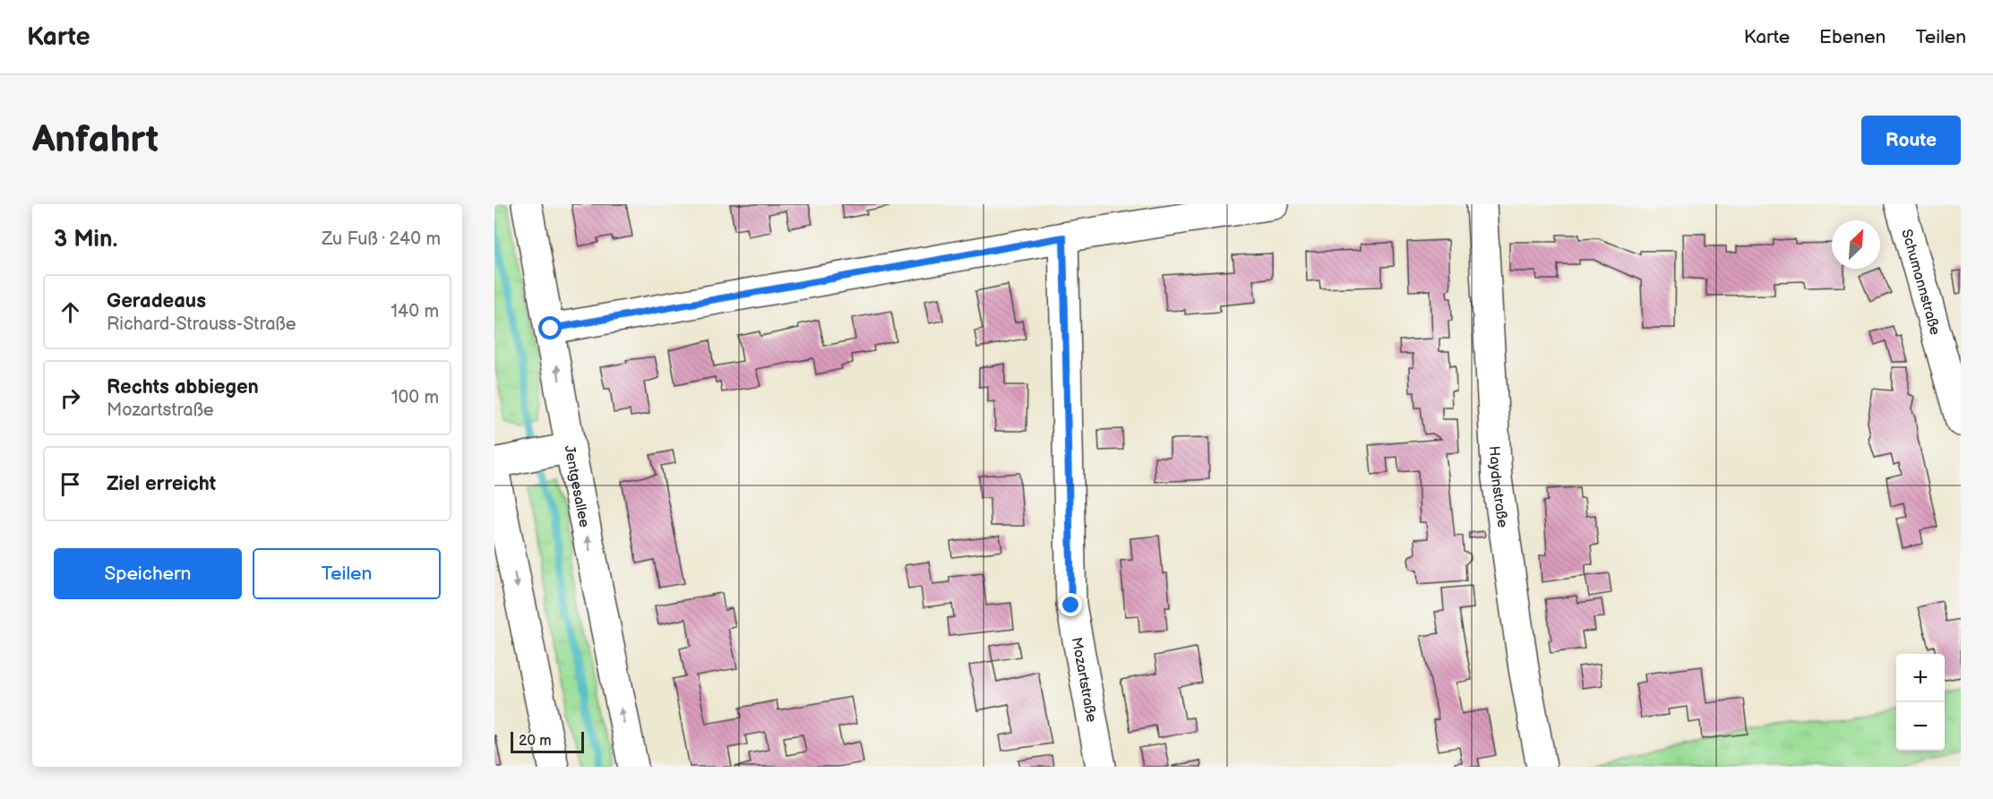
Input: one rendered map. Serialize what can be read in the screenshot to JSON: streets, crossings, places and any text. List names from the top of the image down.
{
  "streets": {
    "street": [
      "Schumannstraße",
      "Jentgesallee",
      "Haydnstraße",
      "Mozartstraße"
    ]
  },
  "scale_bar": "20 m",
  "north": "top right",
  "page": {
    "header": "Karte",
    "nav": ["Karte", "Ebenen", "Teilen"],
    "buttons": [
      "Route",
      ["Speichern", "Teilen"]
    ],
    "title": "Anfahrt",
    "heading": ["3 Min.", "Zu Fuß · 240 m"],
    "list": [
      ["Geradeaus", "Richard-Strauss-Straße", "140 m"],
      ["Rechts abbiegen", "Mozartstraße", "100 m"],
      "Ziel erreicht"
    ],
    "map_buttons": ["+", "−"],
    "scale": "20 m"
  }
}
